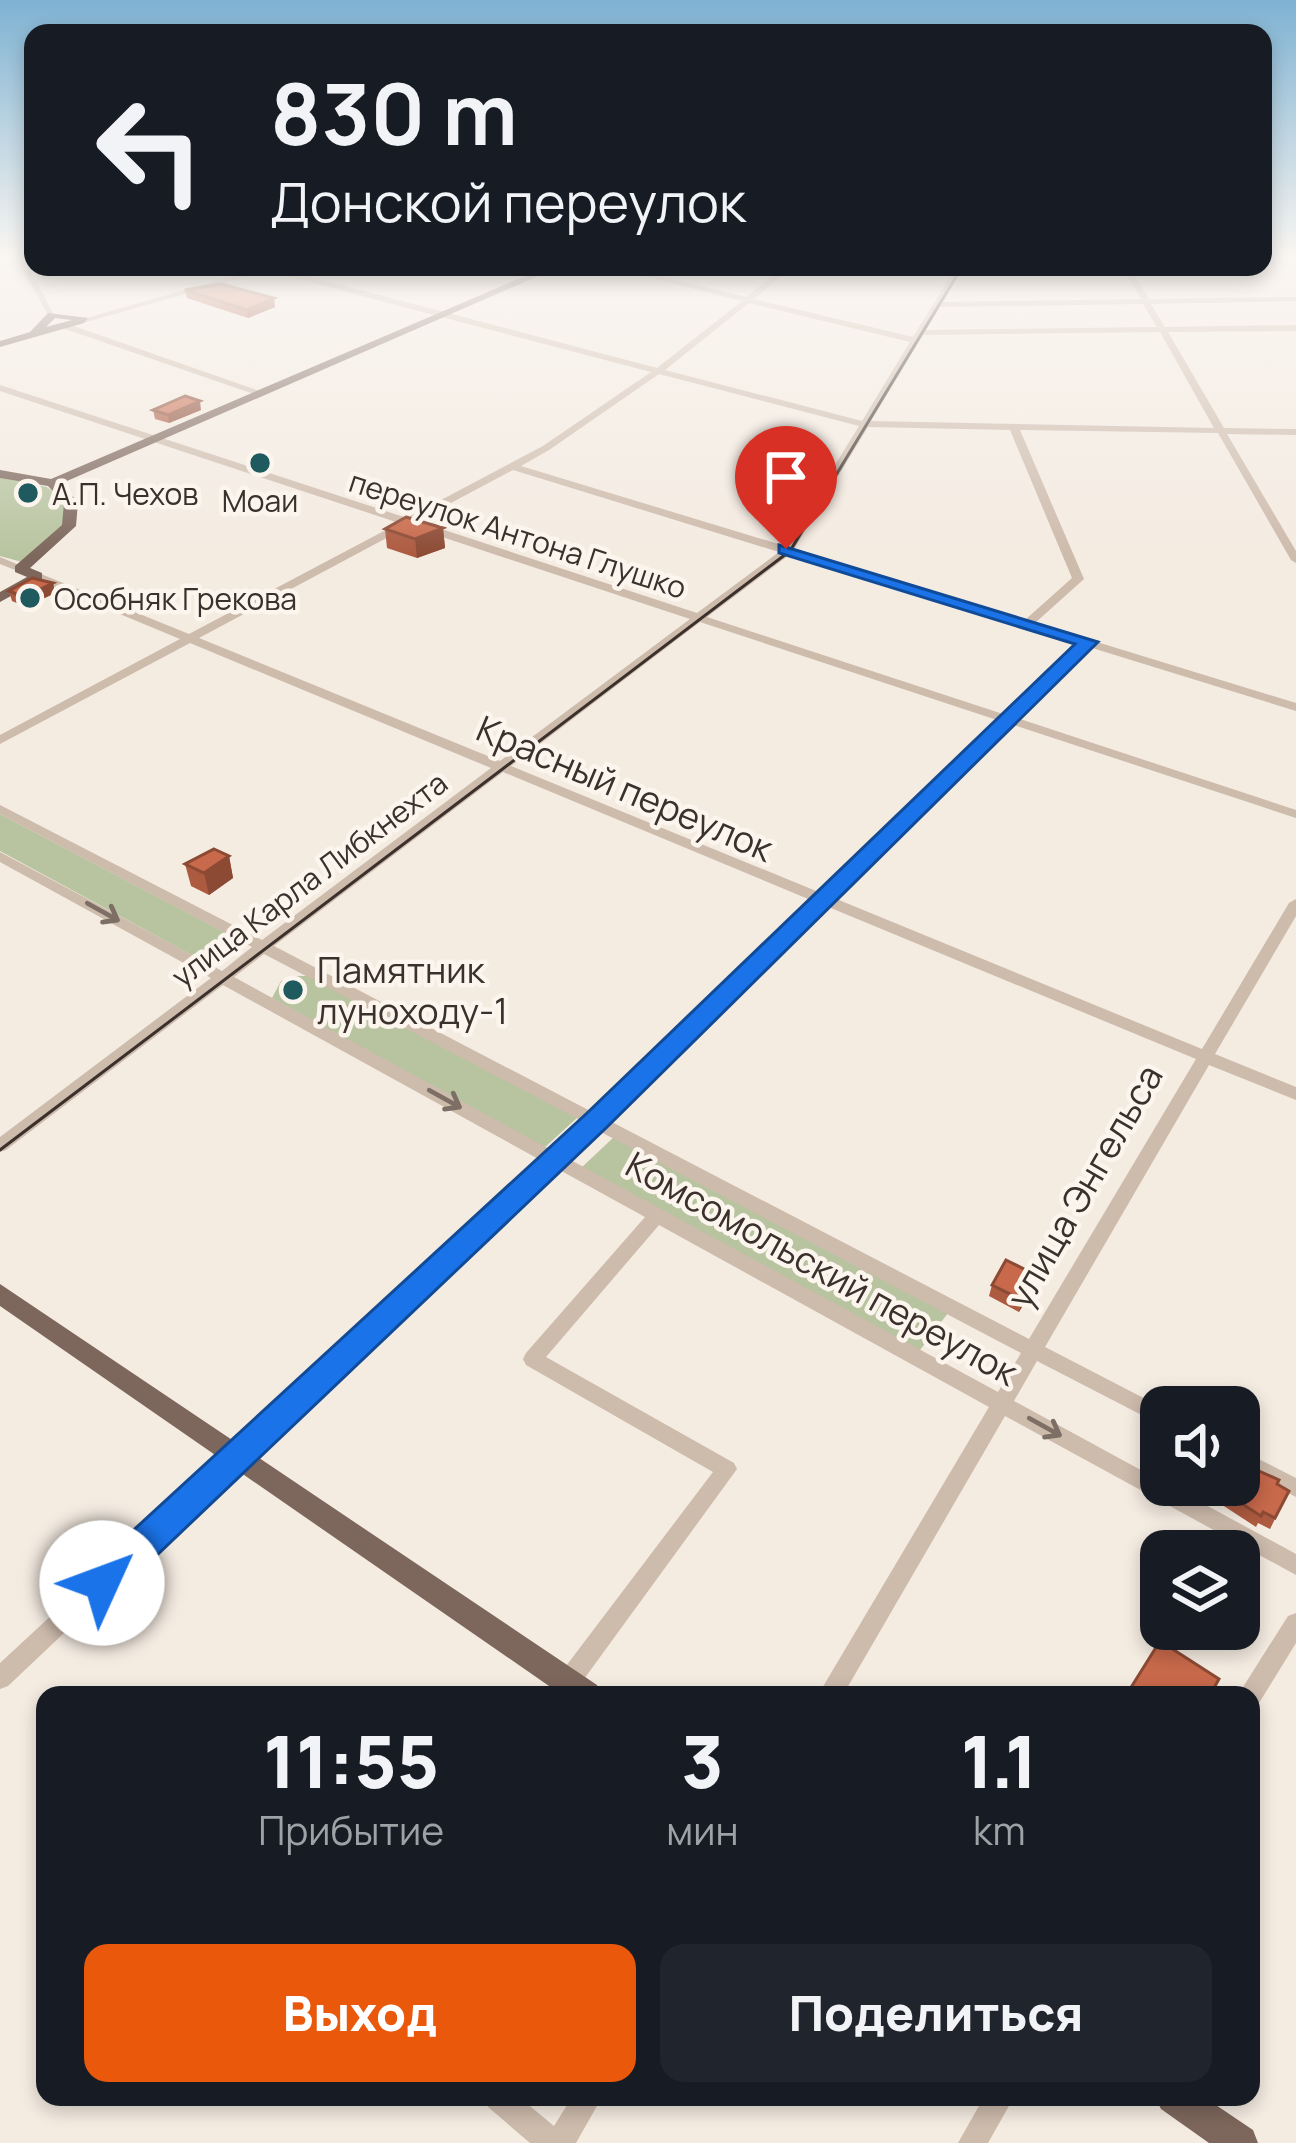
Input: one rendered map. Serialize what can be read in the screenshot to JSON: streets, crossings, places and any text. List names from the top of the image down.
{
  "streets": {
    "main road": ["Красный переулок"],
    "street": [
      "переулок Антона Глушко",
      "улица Карла Либкнехта",
      "улица Энгельса",
      "Комсомольский переулок"
    ]
  },
  "crossings": [
    ["переулок Антона Глушко", "улица Карла Либкнехта"],
    ["Красный переулок", "улица Карла Либкнехта"],
    ["Красный переулок", "улица Энгельса"],
    ["улица Карла Либкнехта", "Комсомольский переулок"],
    ["улица Энгельса", "Комсомольский переулок"]
  ],
  "places": [
    "Моаи",
    "А.П. Чехов",
    "Особняк Грекова",
    "Памятник луноходу-1"
  ],
  "page": {
    "turn": ["830 m", "Донской переулок"],
    "eta": [
      "11:55",
      "Прибытие",
      "3",
      "мин",
      "1.1",
      "km"
    ],
    "buttons": ["Выход", "Поделиться"]
  }
}
